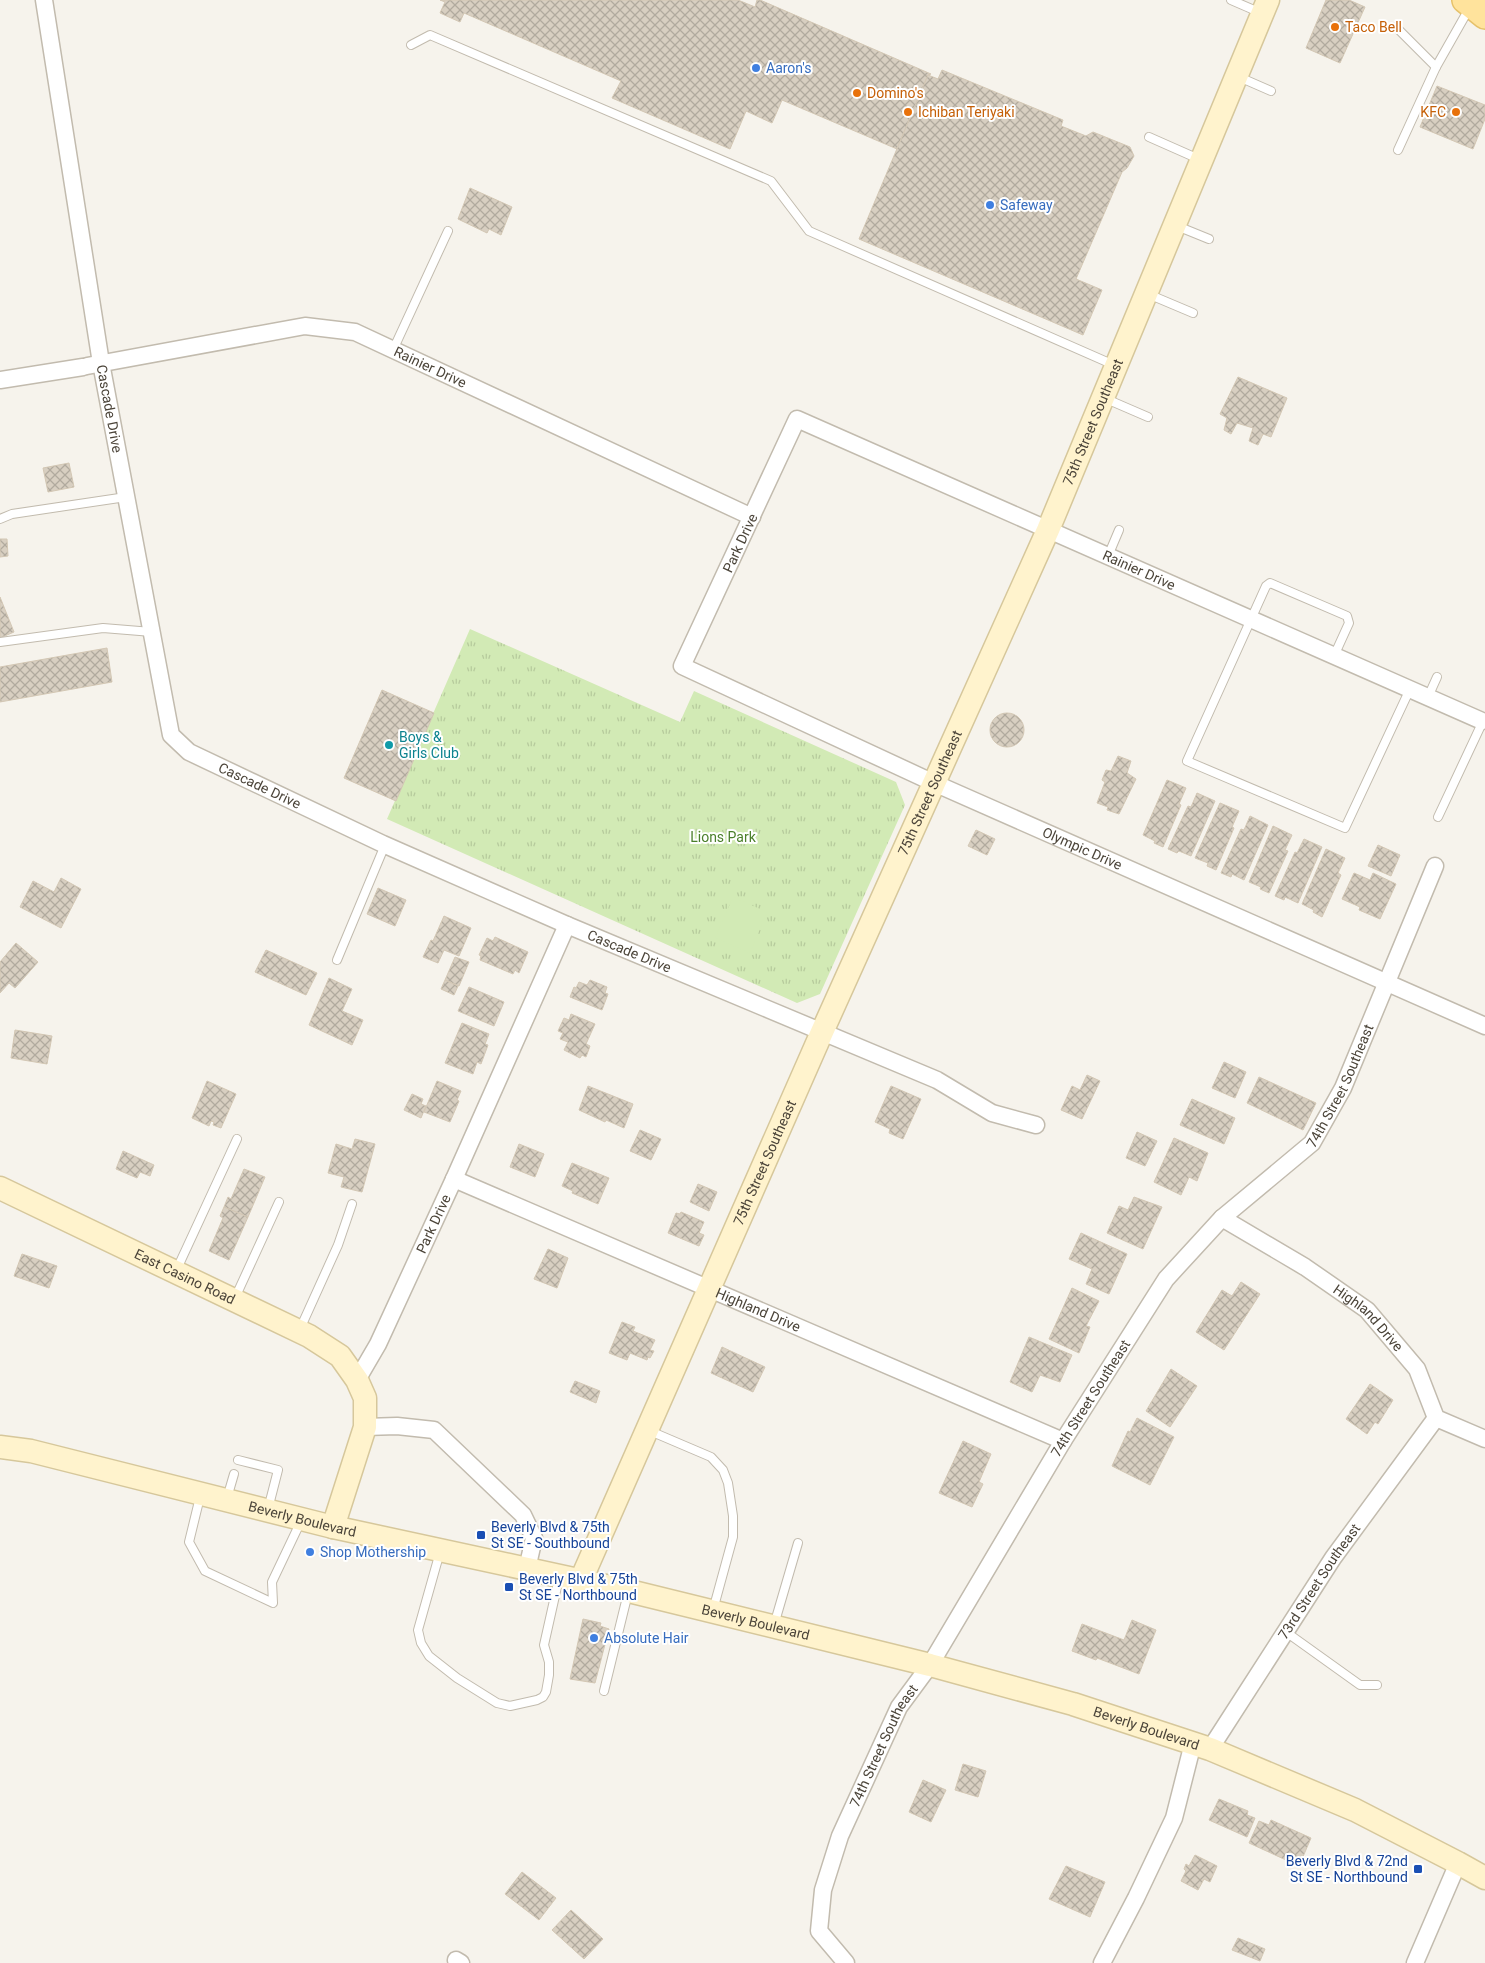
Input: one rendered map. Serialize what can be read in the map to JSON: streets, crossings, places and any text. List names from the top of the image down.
{
  "streets": {
    "street": [
      "Rainier Drive",
      "Cascade Drive",
      "75th Street Southeast",
      "Park Drive",
      "Olympic Drive",
      "74th Street Southeast",
      "East Casino Road",
      "Highland Drive",
      "Beverly Boulevard",
      "73rd Street Southeast"
    ]
  },
  "crossings": [
    ["Rainier Drive", "Cascade Drive"],
    ["Rainier Drive", "75th Street Southeast"],
    ["Rainier Drive", "Park Drive"],
    ["Cascade Drive", "75th Street Southeast"],
    ["Cascade Drive", "Park Drive"],
    ["75th Street Southeast", "Olympic Drive"],
    ["75th Street Southeast", "Highland Drive"],
    ["75th Street Southeast", "Beverly Boulevard"],
    ["Park Drive", "Olympic Drive"],
    ["Park Drive", "East Casino Road"],
    ["Park Drive", "Highland Drive"],
    ["Olympic Drive", "74th Street Southeast"],
    ["74th Street Southeast", "Highland Drive"],
    ["74th Street Southeast", "Beverly Boulevard"],
    ["Highland Drive", "73rd Street Southeast"],
    ["Beverly Boulevard", "73rd Street Southeast"]
  ],
  "parks": ["Lions Park"],
  "places": {
    "other": [
      "Taco Bell",
      "Aaron's",
      "Domino's",
      "Ichiban Teriyaki",
      "KFC",
      "Safeway",
      "Boys & Girls Club",
      "Shop Mothership",
      "Absolute Hair"
    ],
    "transit": ["Beverly Blvd & 75th St SE - Southbound", "Beverly Blvd & 75th St SE - Northbound", "Beverly Blvd & 72nd St SE - Northbound"]
  }
}
